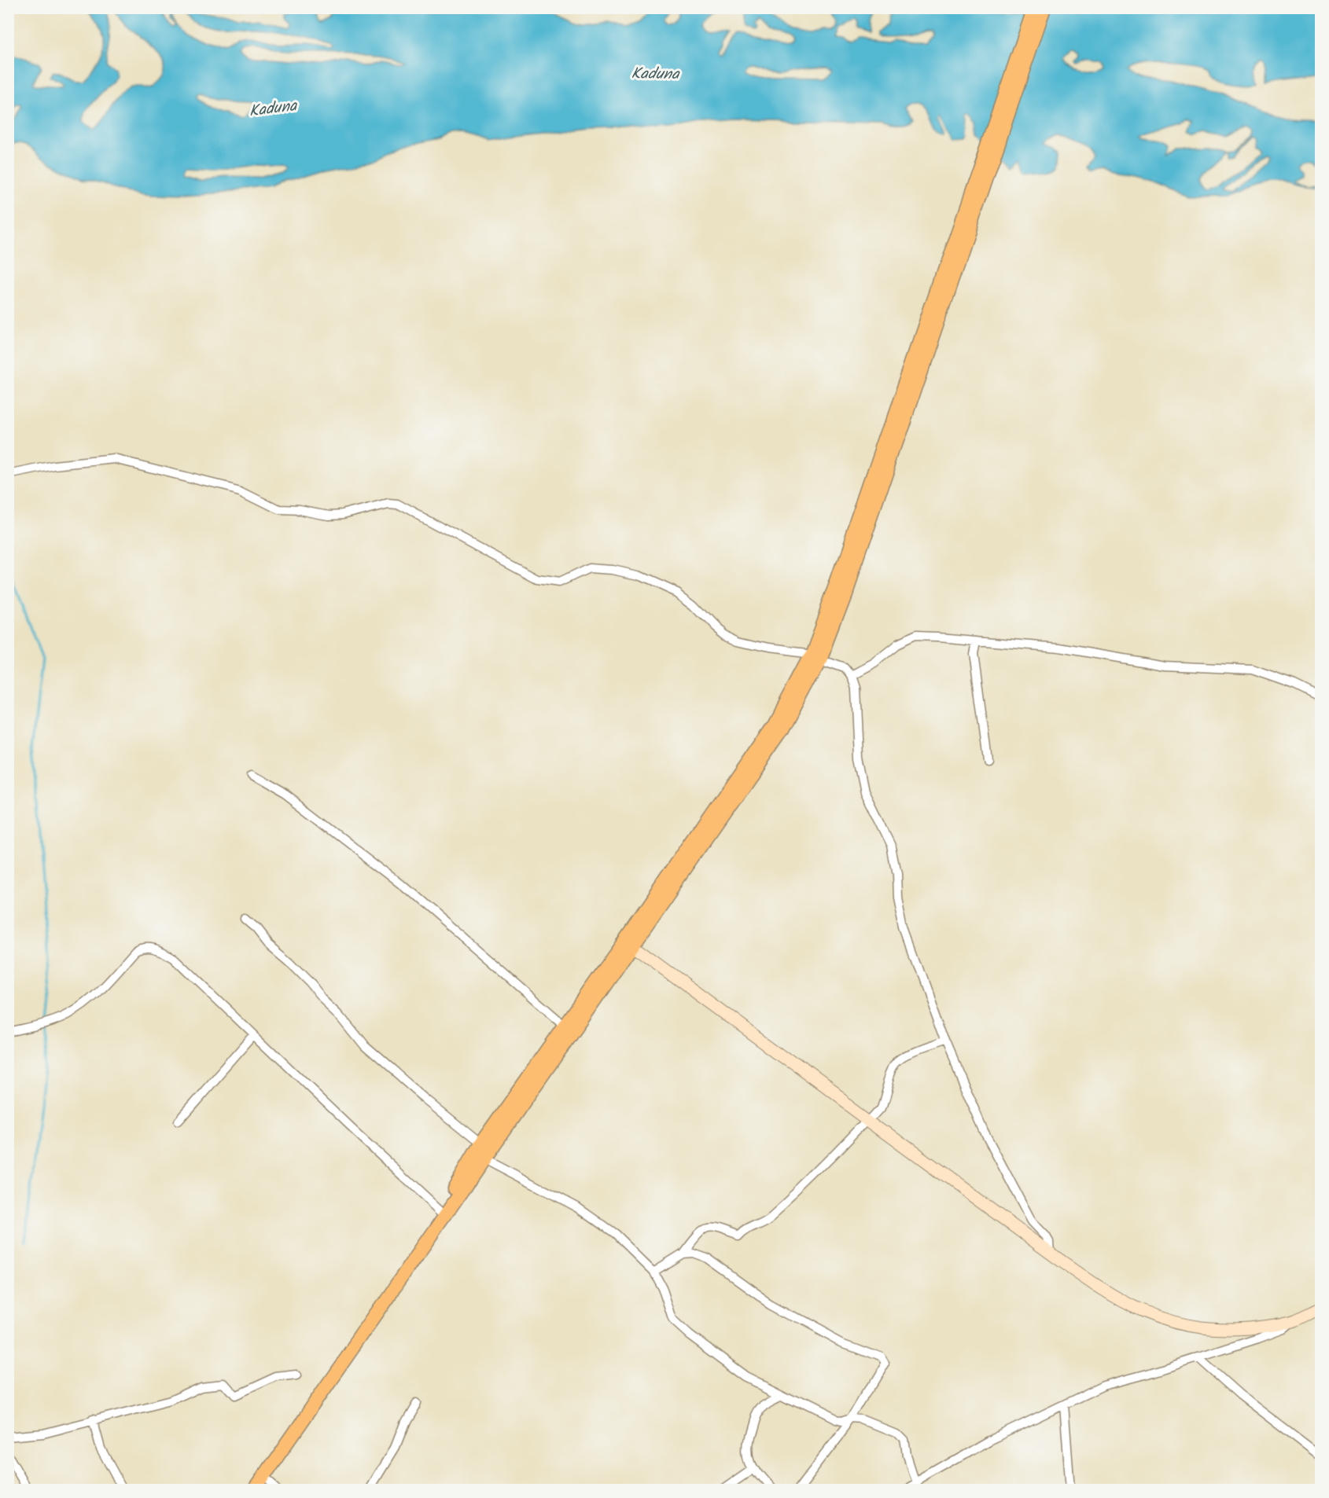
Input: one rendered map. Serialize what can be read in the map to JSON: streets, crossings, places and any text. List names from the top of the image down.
{
  "water": ["Kaduna"]
}
